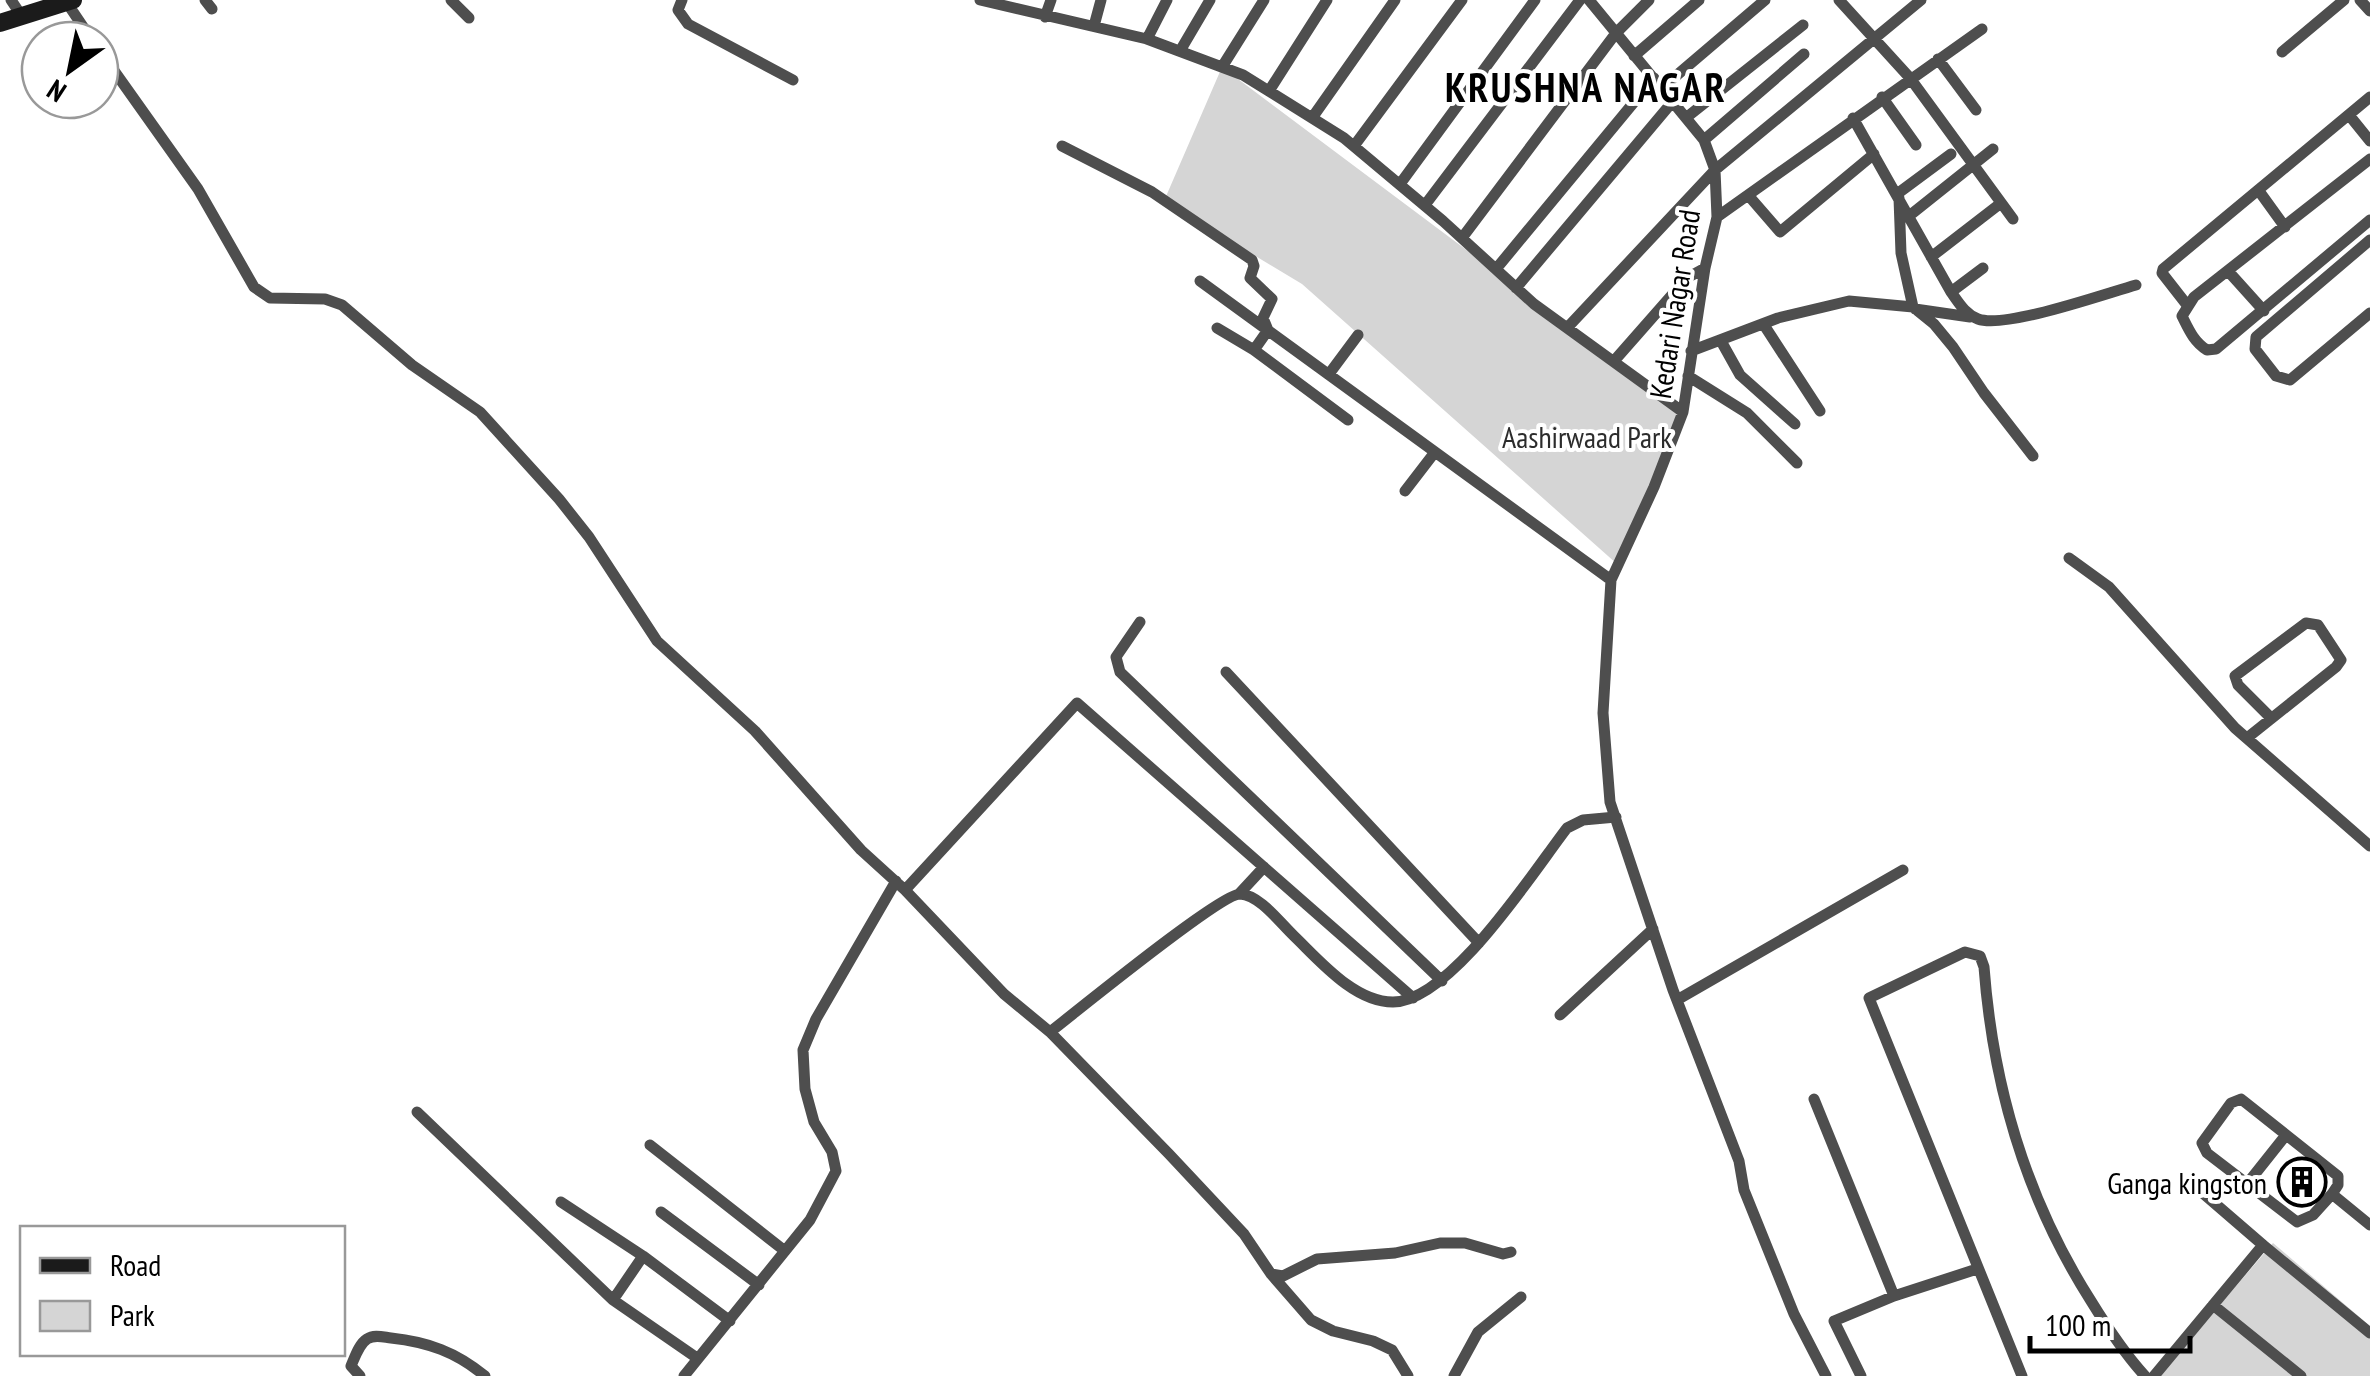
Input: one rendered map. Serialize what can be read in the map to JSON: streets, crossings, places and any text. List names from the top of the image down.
{
  "streets": {
    "street": ["Kedari Nagar Road"]
  },
  "districts": ["KRUSHNA NAGAR"],
  "parks": ["Aashirwaad Park"],
  "places": {
    "building": ["Ganga kingston"]
  },
  "legend": ["Road", "Park"],
  "scale_bar": "100 m",
  "north": "bottom left"
}
